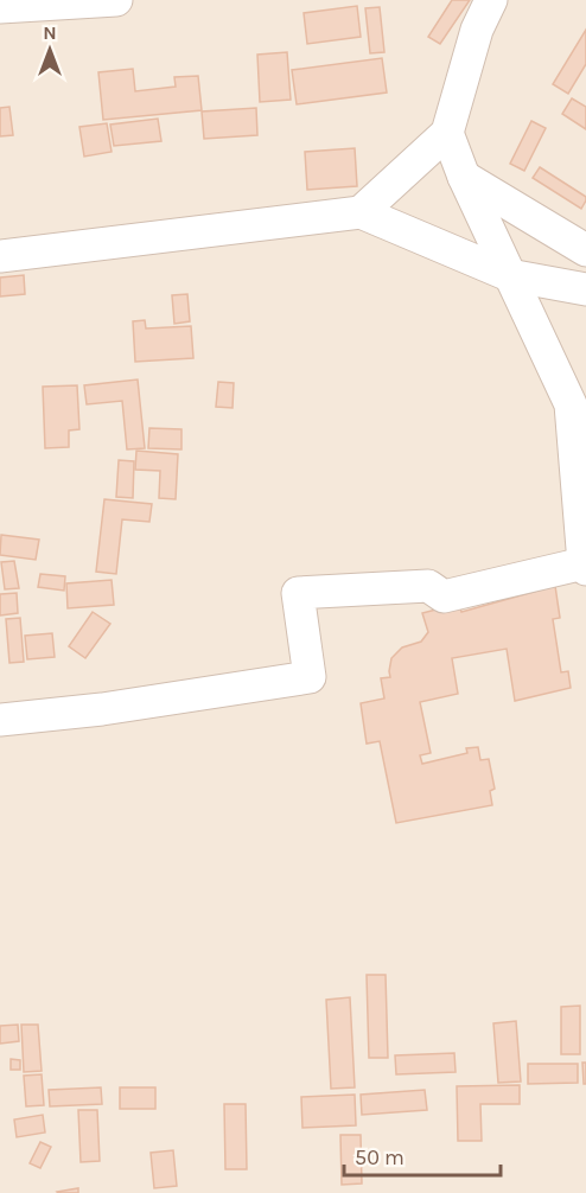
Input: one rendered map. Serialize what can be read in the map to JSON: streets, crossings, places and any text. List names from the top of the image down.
{
  "scale_bar": "50 m",
  "north": "top"
}
